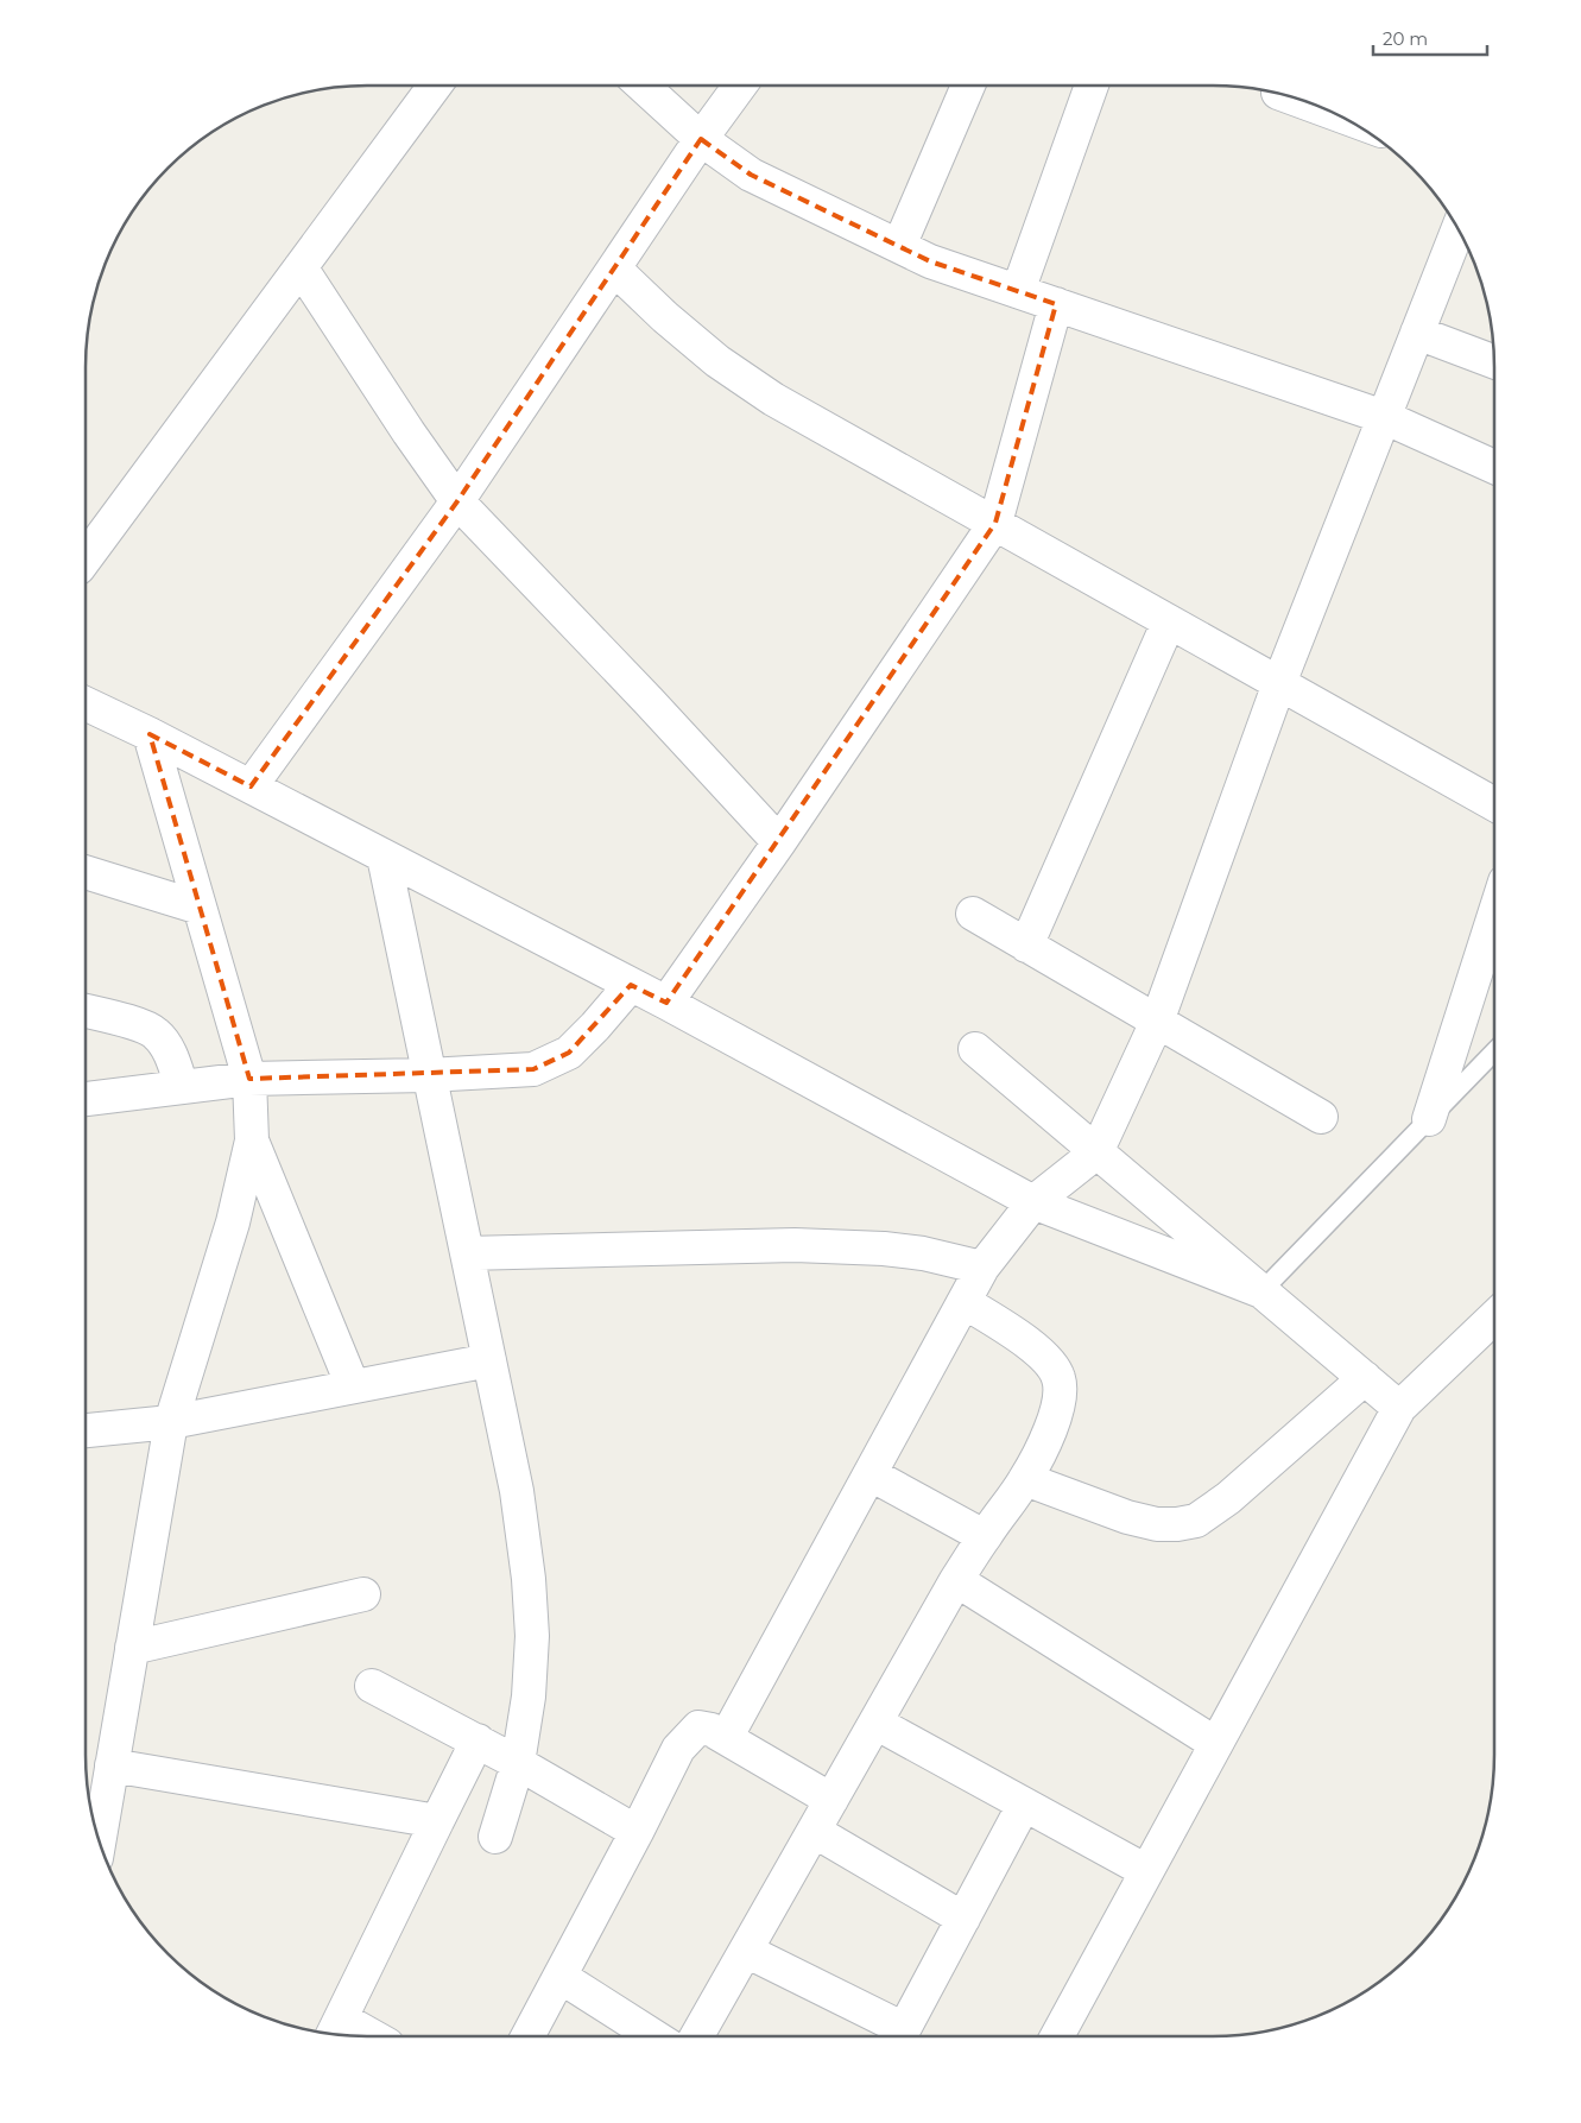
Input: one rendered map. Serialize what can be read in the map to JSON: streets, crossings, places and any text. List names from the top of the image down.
{
  "scale_bar": "20 m"
}
